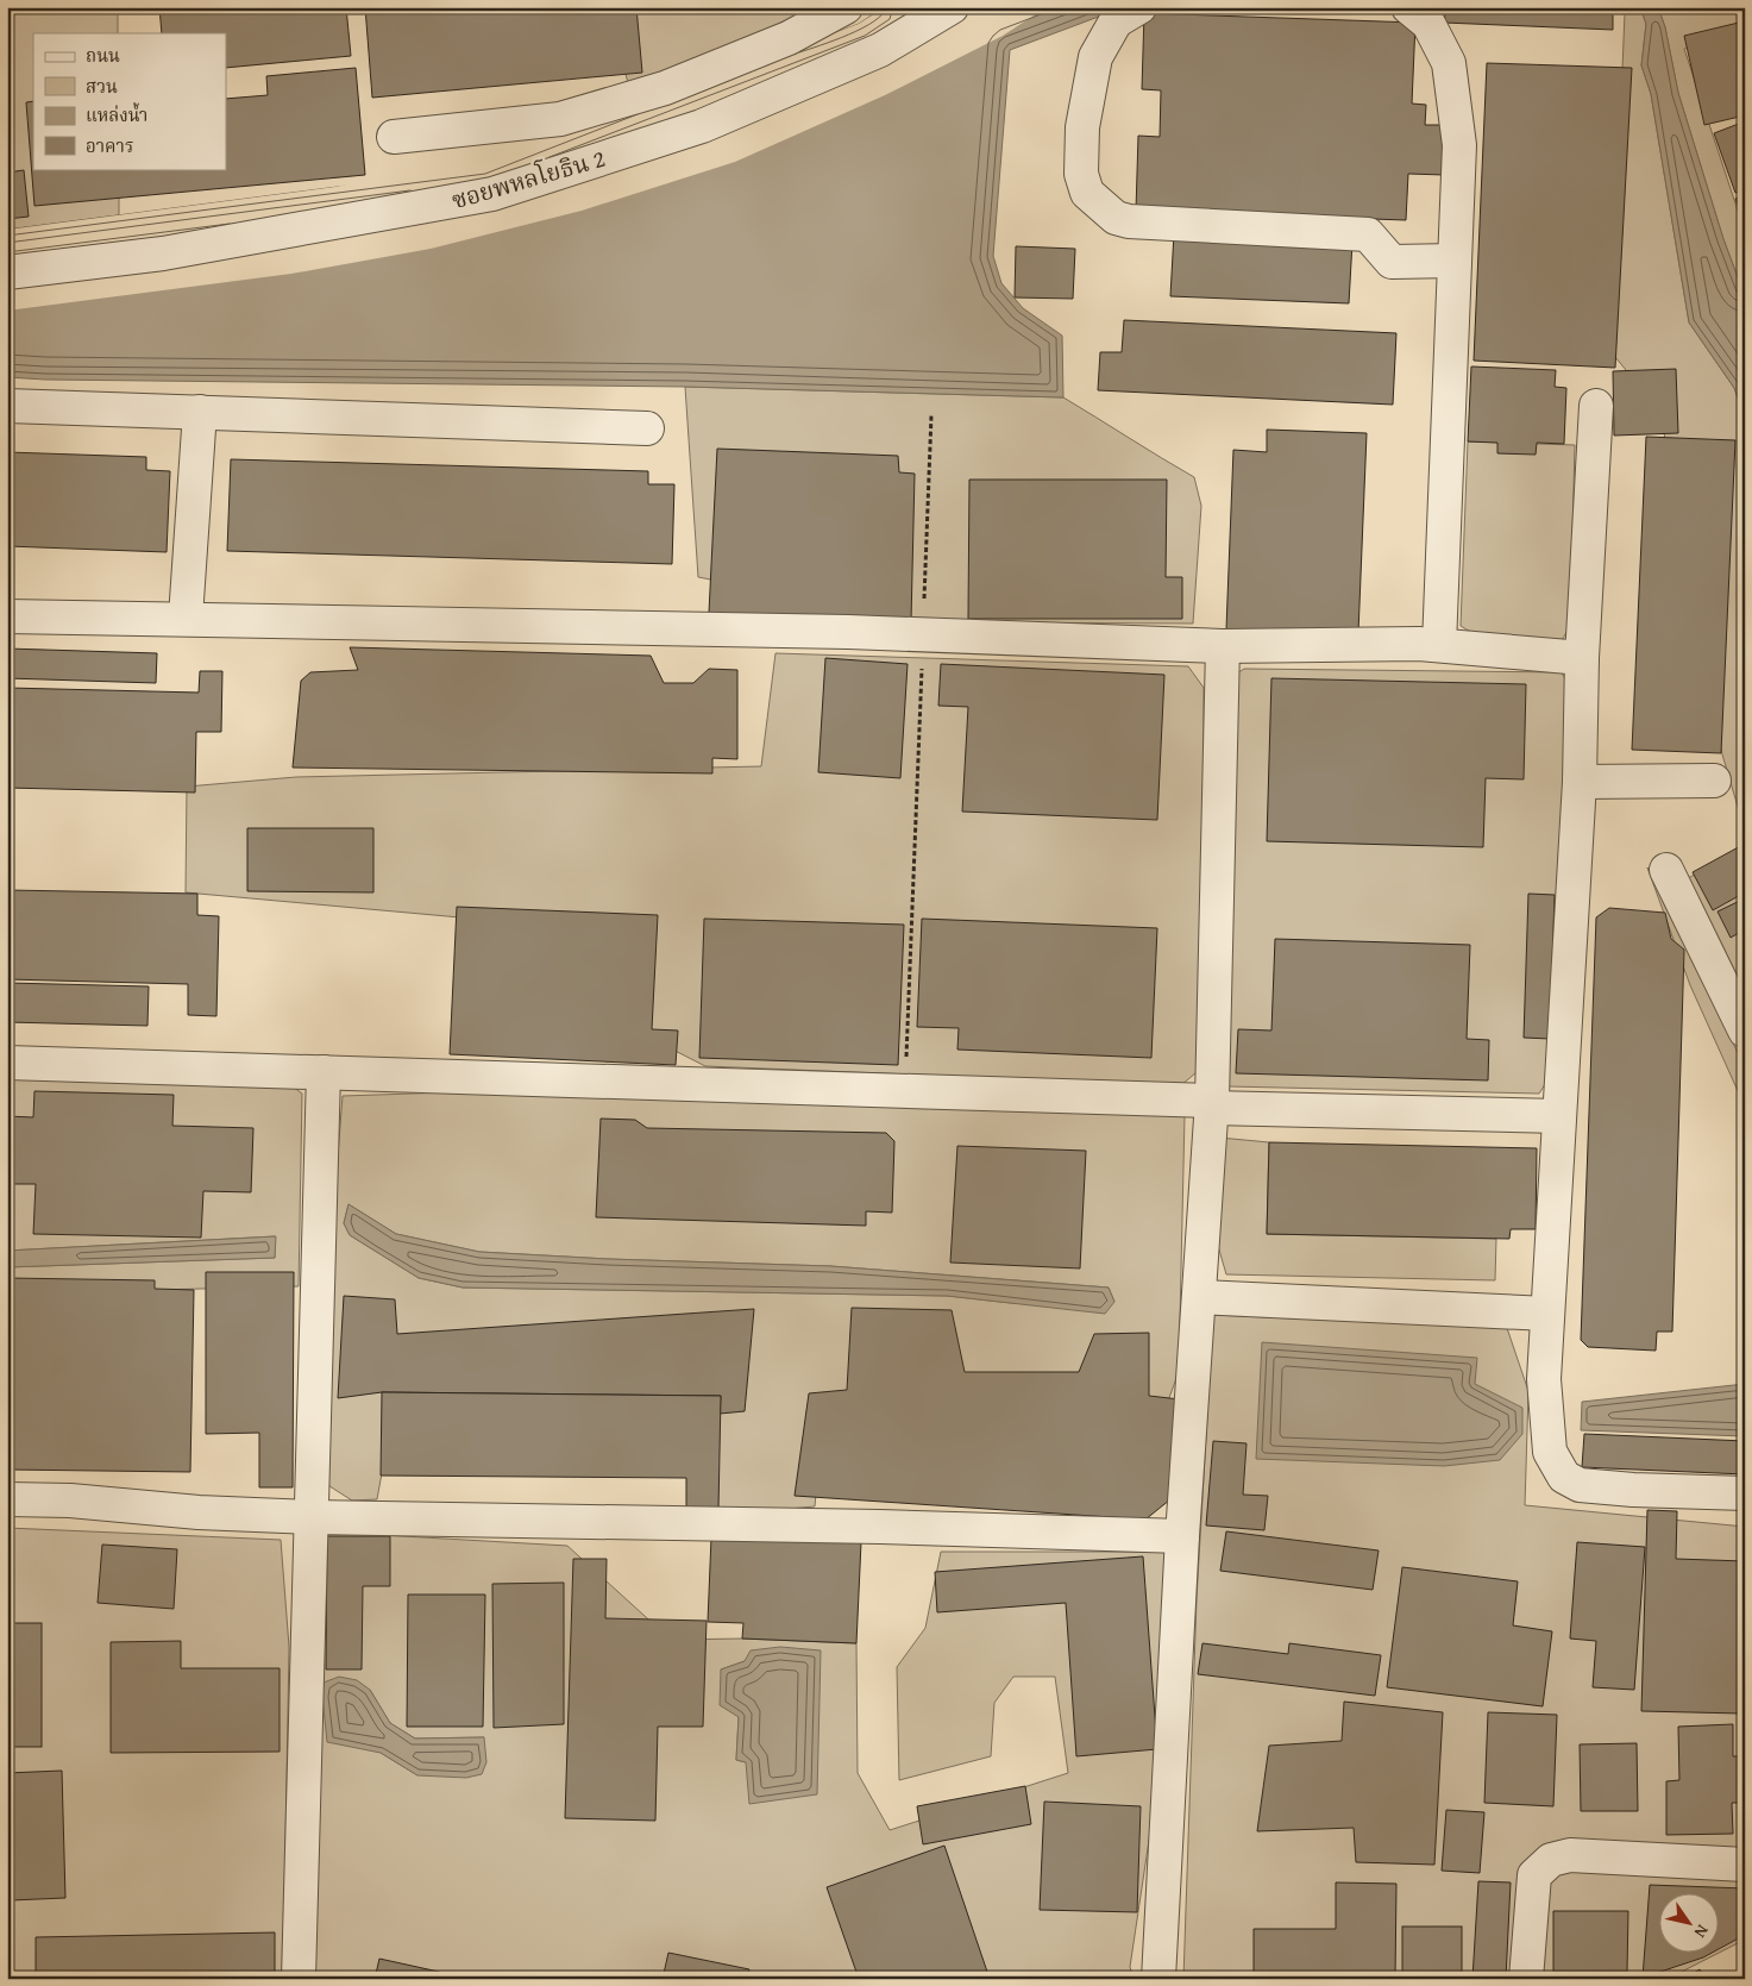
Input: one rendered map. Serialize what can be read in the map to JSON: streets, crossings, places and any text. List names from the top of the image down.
{
  "streets": {
    "street": ["ซอยพหลโยธิน 2"]
  },
  "legend": [
    "ถนน",
    "สวน",
    "แหล่งน้ำ",
    "อาคาร"
  ],
  "north": "bottom right"
}
